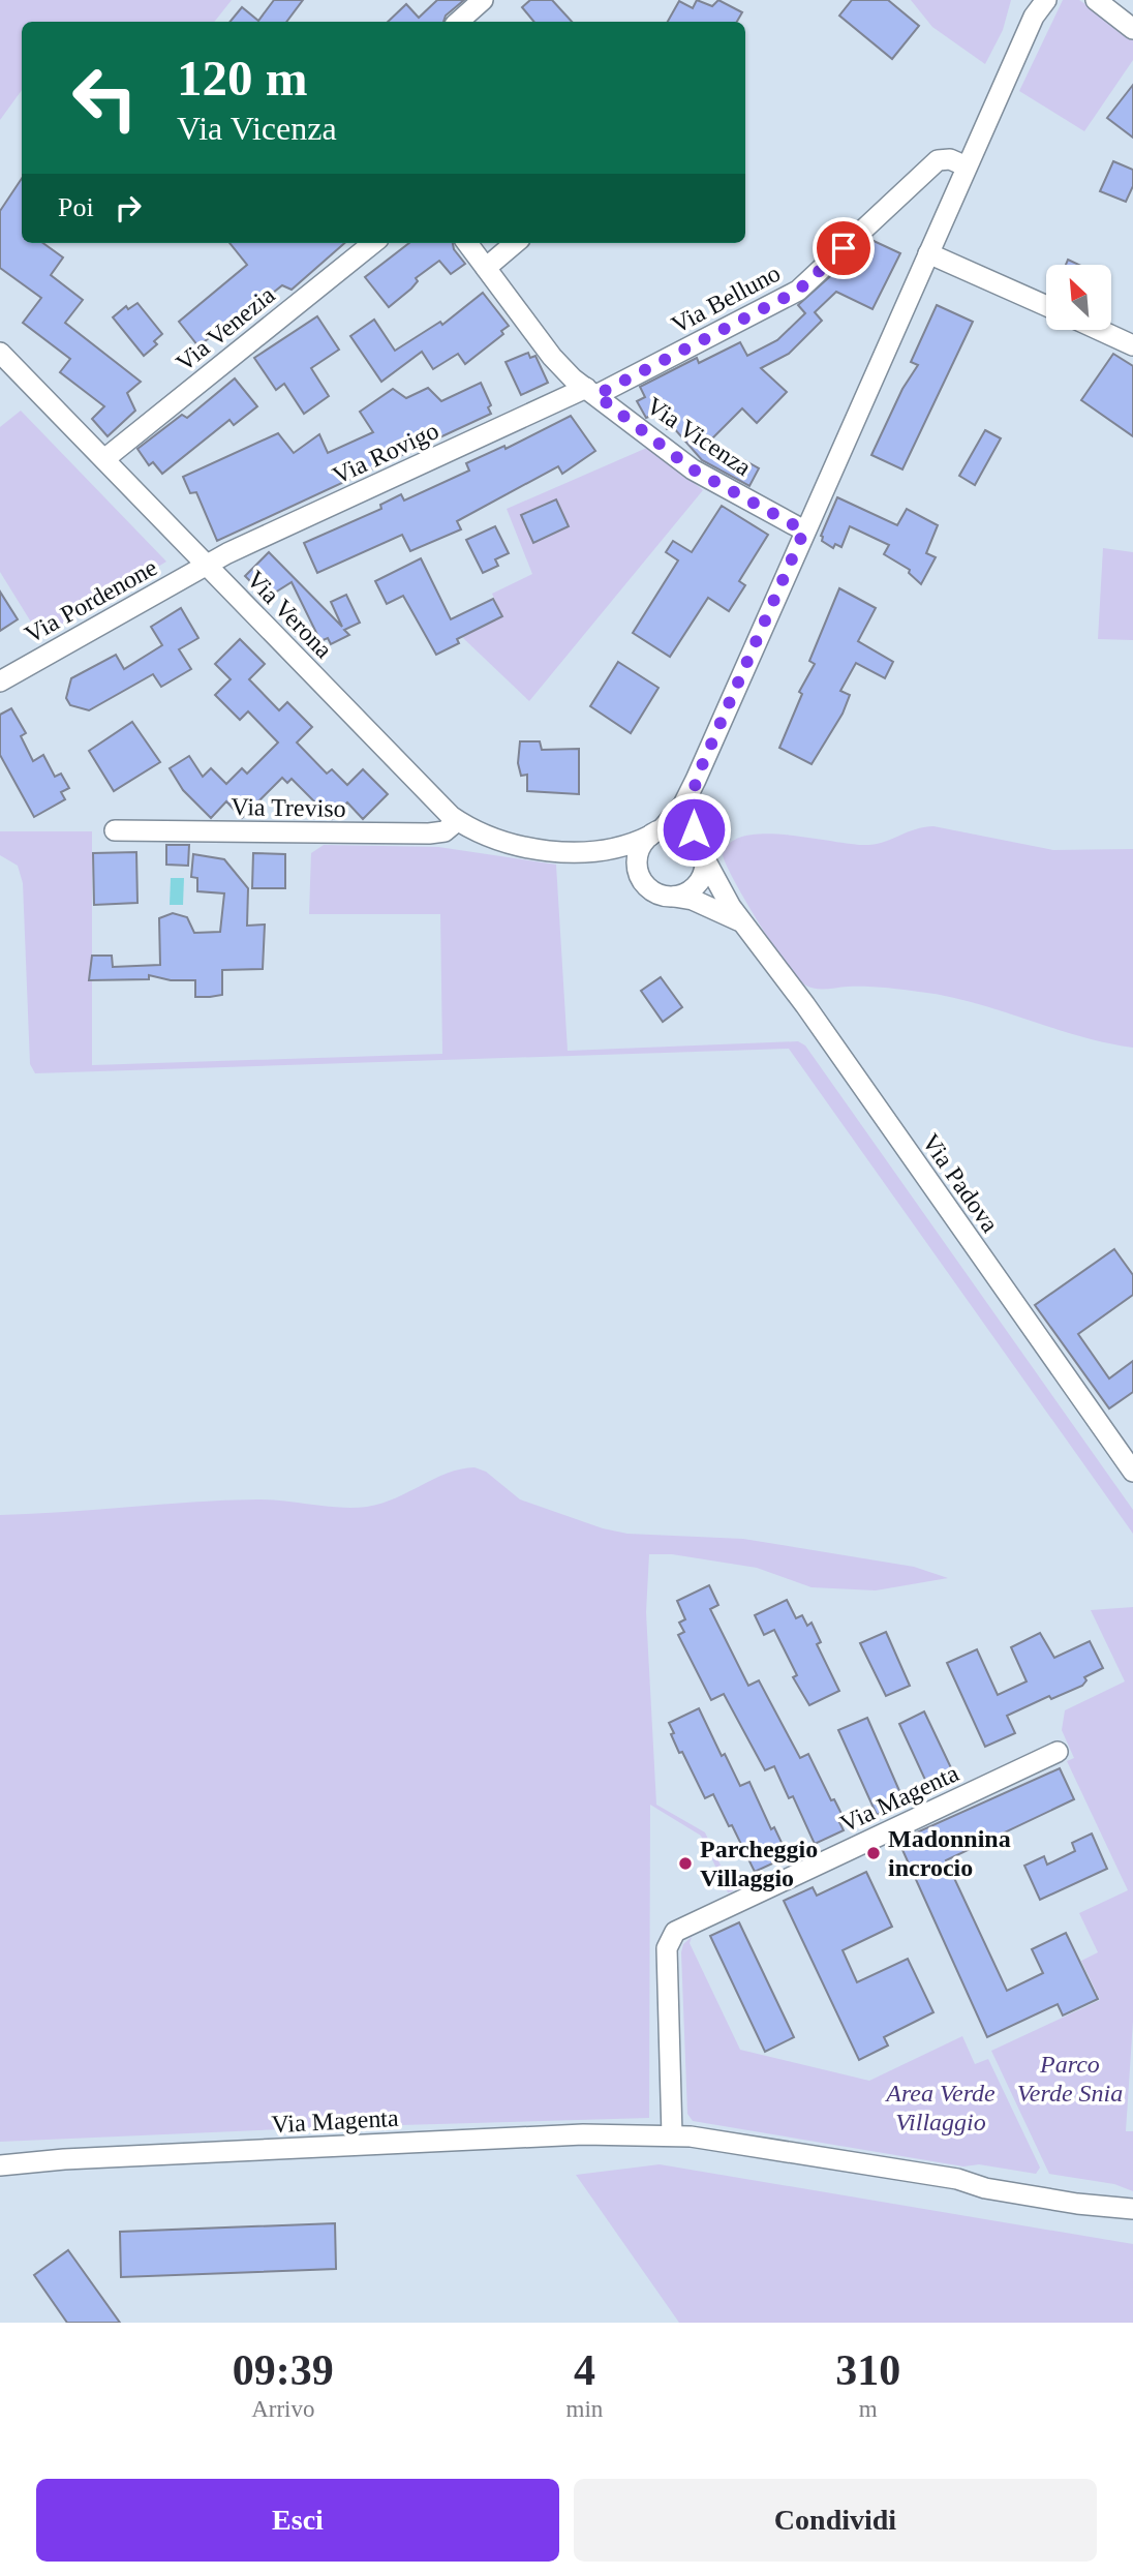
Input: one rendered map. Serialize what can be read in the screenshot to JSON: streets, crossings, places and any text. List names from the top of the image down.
{
  "streets": {
    "street": [
      "Via Belluno",
      "Via Venezia",
      "Via Vicenza",
      "Via Rovigo",
      "Via Pordenone",
      "Via Verona",
      "Via Treviso",
      "Via Padova",
      "Via Magenta"
    ]
  },
  "crossings": [
    ["Via Belluno", "Via Vicenza"],
    ["Via Belluno", "Via Rovigo"],
    ["Via Venezia", "Via Verona"],
    ["Via Vicenza", "Via Rovigo"],
    ["Via Rovigo", "Via Pordenone"],
    ["Via Rovigo", "Via Verona"],
    ["Via Pordenone", "Via Verona"],
    ["Via Verona", "Via Treviso"],
    ["Via Verona", "Via Padova"]
  ],
  "parks": ["Parco Verde Snia", "Area Verde Villaggio"],
  "places": ["Madonnina incrocio", "Parcheggio Villaggio"],
  "north": "top left",
  "page": {
    "turn": ["120 m", "Via Vicenza"],
    "then": "Poi",
    "eta": [
      "09:39",
      "Arrivo",
      "4",
      "min",
      "310",
      "m"
    ],
    "buttons": ["Esci", "Condividi"]
  }
}
